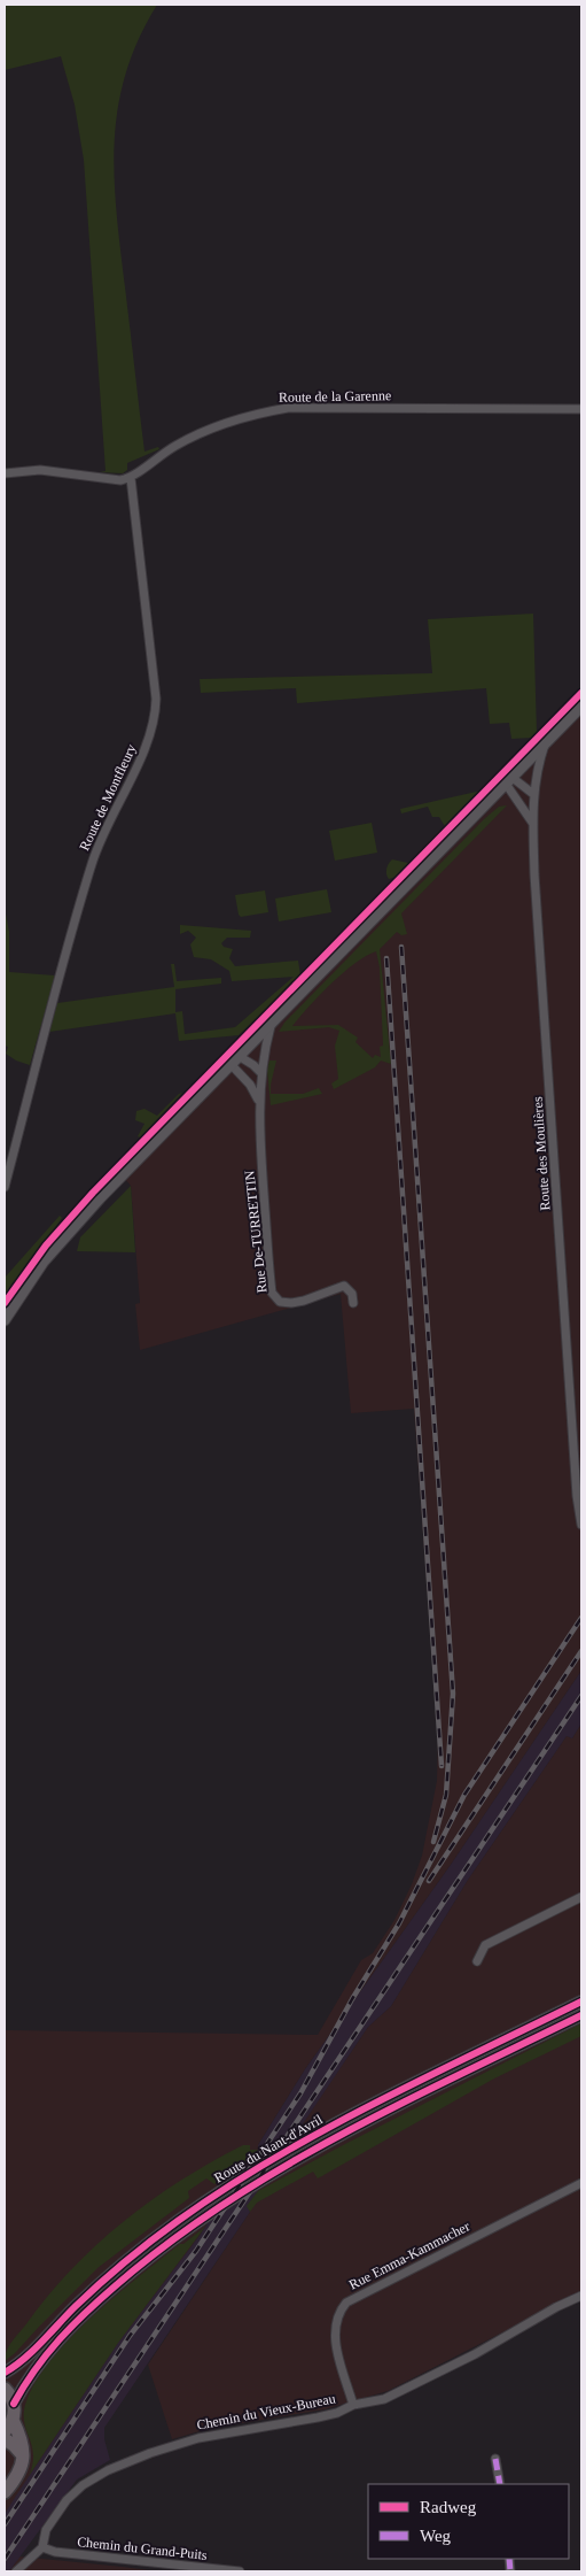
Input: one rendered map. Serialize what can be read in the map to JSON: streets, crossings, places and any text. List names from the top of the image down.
{
  "streets": {
    "main road": ["Route du Nant-d'Avril"],
    "street": [
      "Route de la Garenne",
      "Route de Montfleury",
      "Route des Moulières",
      "Rue De-TURRETTIN",
      "Rue Emma-Kammacher",
      "Chemin du Vieux-Bureau",
      "Chemin du Grand-Puits"
    ]
  },
  "crossings": [
    ["Route de la Garenne", "Route de Montfleury"],
    ["Rue Emma-Kammacher", "Chemin du Vieux-Bureau"],
    ["Chemin du Vieux-Bureau", "Chemin du Grand-Puits"]
  ],
  "legend": ["Radweg", "Weg"]
}
